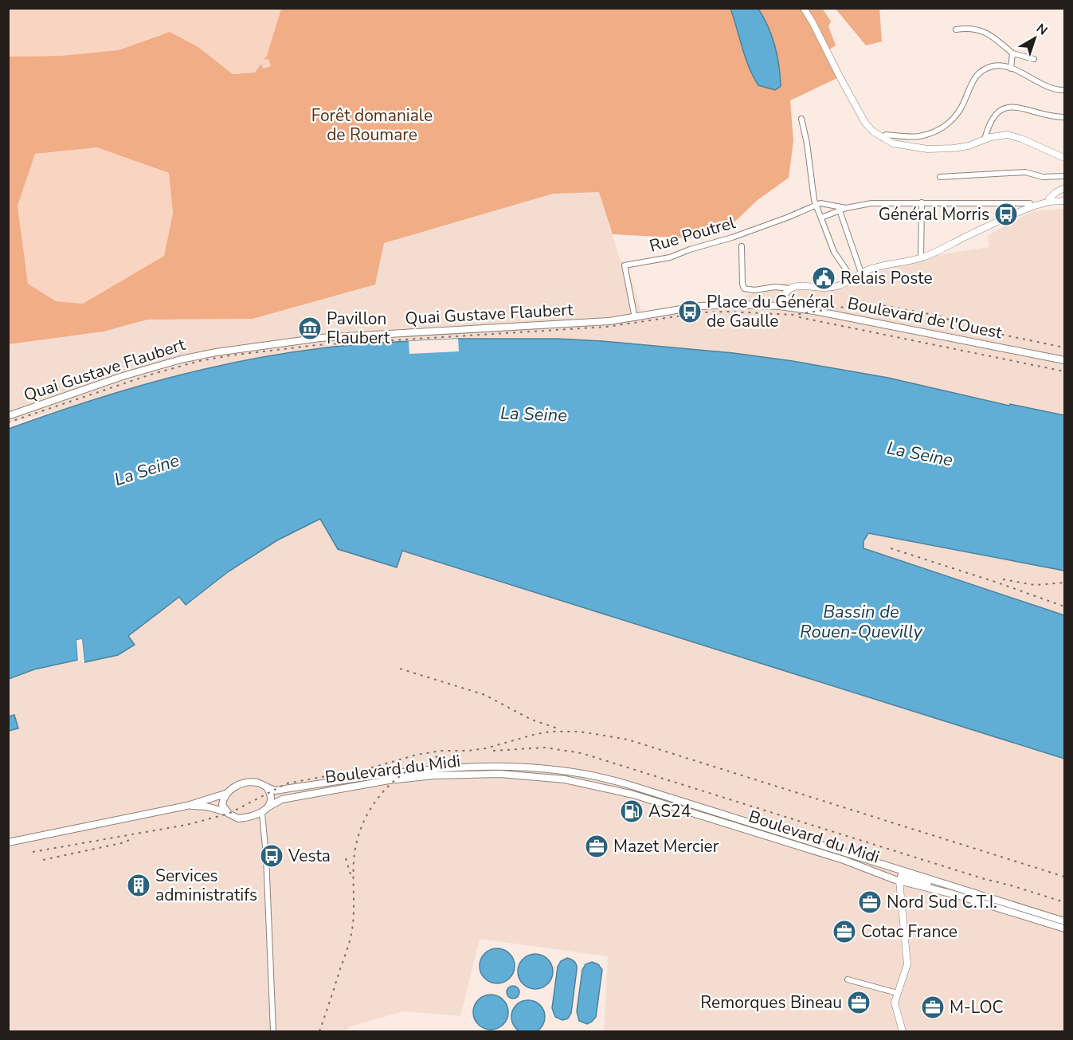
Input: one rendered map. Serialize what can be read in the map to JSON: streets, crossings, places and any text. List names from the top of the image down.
{
  "streets": {
    "main road": ["Quai Gustave Flaubert", "Boulevard de l'Ouest", "Boulevard du Midi"],
    "street": ["Rue Poutrel"]
  },
  "crossings": [
    ["Rue Poutrel", "Quai Gustave Flaubert"],
    ["Quai Gustave Flaubert", "Boulevard de l'Ouest"]
  ],
  "water": ["La Seine", "Bassin de Rouen-Quevilly"],
  "parks": ["Forêt domaniale de Roumare"],
  "places": {
    "bus stop": ["Général Morris", "Place du Général de Gaulle", "Vesta"],
    "public building": ["Relais Poste"],
    "museum": ["Pavillon Flaubert"],
    "fuel station": ["AS24"],
    "office": [
      "Mazet Mercier",
      "Nord Sud C.T.I.",
      "Cotac France",
      "Remorques Bineau",
      "M-LOC"
    ],
    "building": ["Services administratifs"]
  },
  "north": "top right"
}
